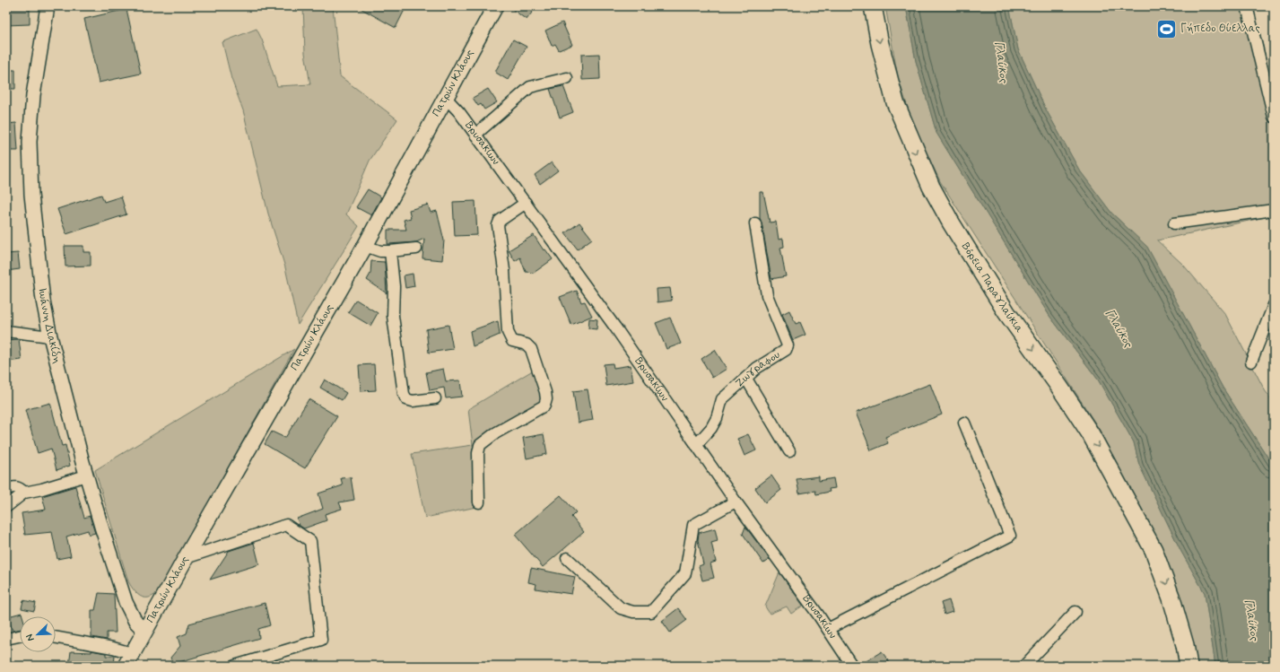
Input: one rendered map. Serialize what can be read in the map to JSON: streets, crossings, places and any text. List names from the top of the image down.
{
  "streets": {
    "main road": ["Πατρών Κλάους", "Βόρεια Παραγλαύκια"],
    "street": ["Βρυσακίων", "Ιωάννη Διακίδη", "Ζωγράφου"]
  },
  "crossings": [
    ["Πατρών Κλάους", "Βρυσακίων"],
    ["Πατρών Κλάους", "Ιωάννη Διακίδη"],
    ["Βρυσακίων", "Ζωγράφου"]
  ],
  "one_way": ["Βόρεια Παραγλαύκια"],
  "water": ["Γλαύκος"],
  "places": {
    "sports": ["Γήπεδο Θύελλας"]
  },
  "north": "bottom left"
}
